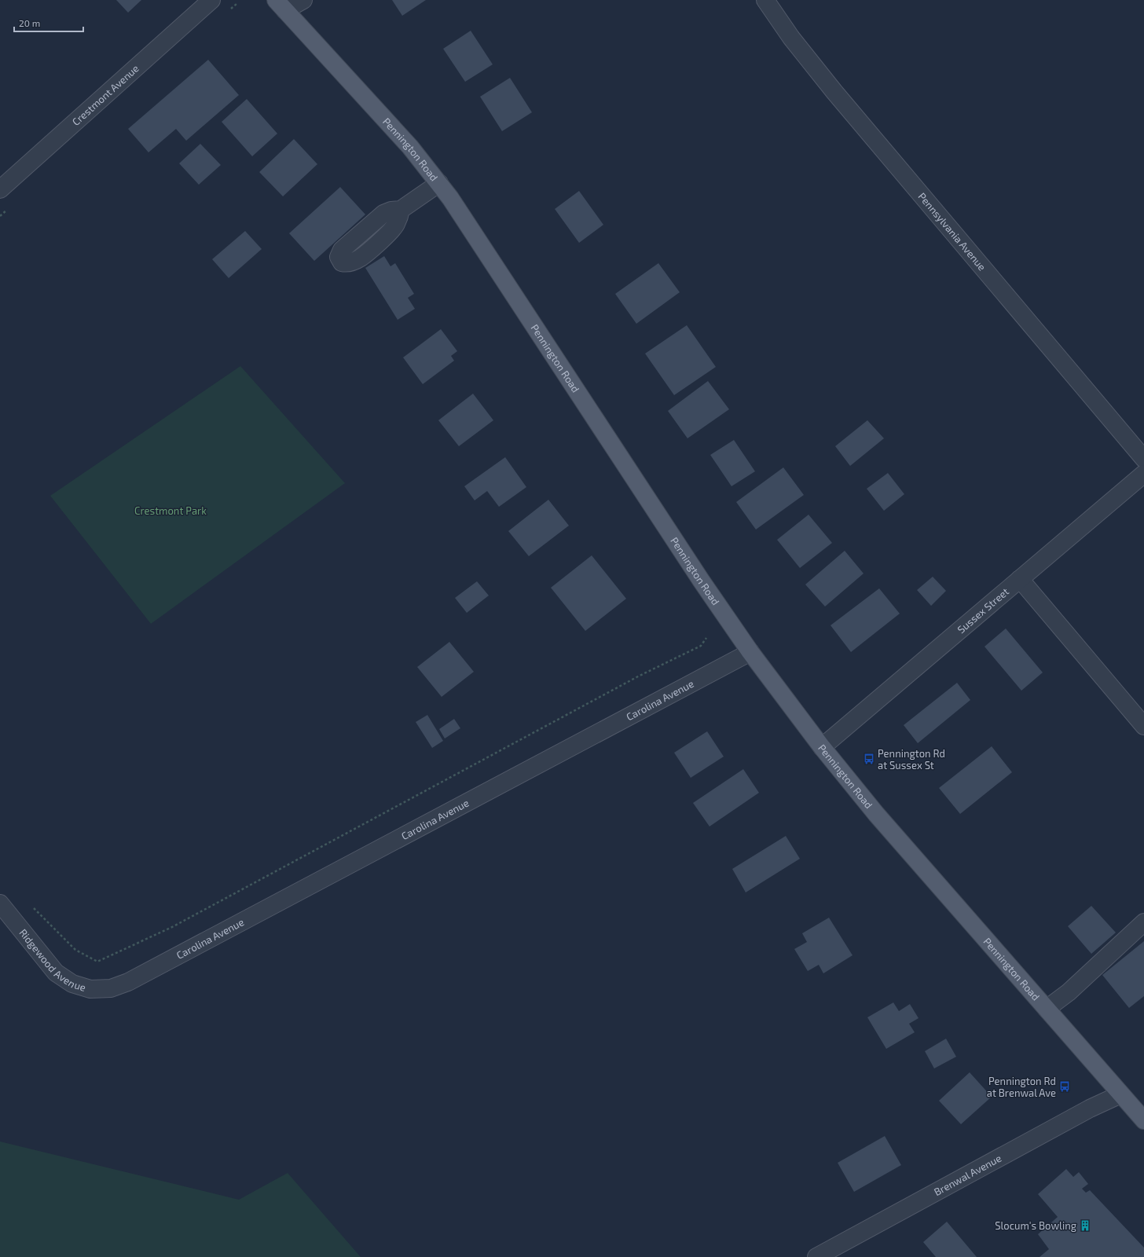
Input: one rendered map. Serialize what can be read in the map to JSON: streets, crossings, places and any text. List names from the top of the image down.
{
  "streets": {
    "main road": ["Pennington Road"],
    "street": [
      "Crestmont Avenue",
      "Pennsylvania Avenue",
      "Sussex Street",
      "Carolina Avenue",
      "Ridgewood Avenue",
      "Brenwal Avenue"
    ]
  },
  "crossings": [
    ["Pennington Road", "Sussex Street"],
    ["Pennington Road", "Carolina Avenue"],
    ["Pennington Road", "Brenwal Avenue"],
    ["Carolina Avenue", "Ridgewood Avenue"]
  ],
  "parks": ["Crestmont Park"],
  "places": {
    "bus stop": ["Pennington Rd at Sussex St", "Pennington Rd at Brenwal Ave"],
    "building": ["Slocum's Bowling"]
  },
  "scale_bar": "20 m"
}
